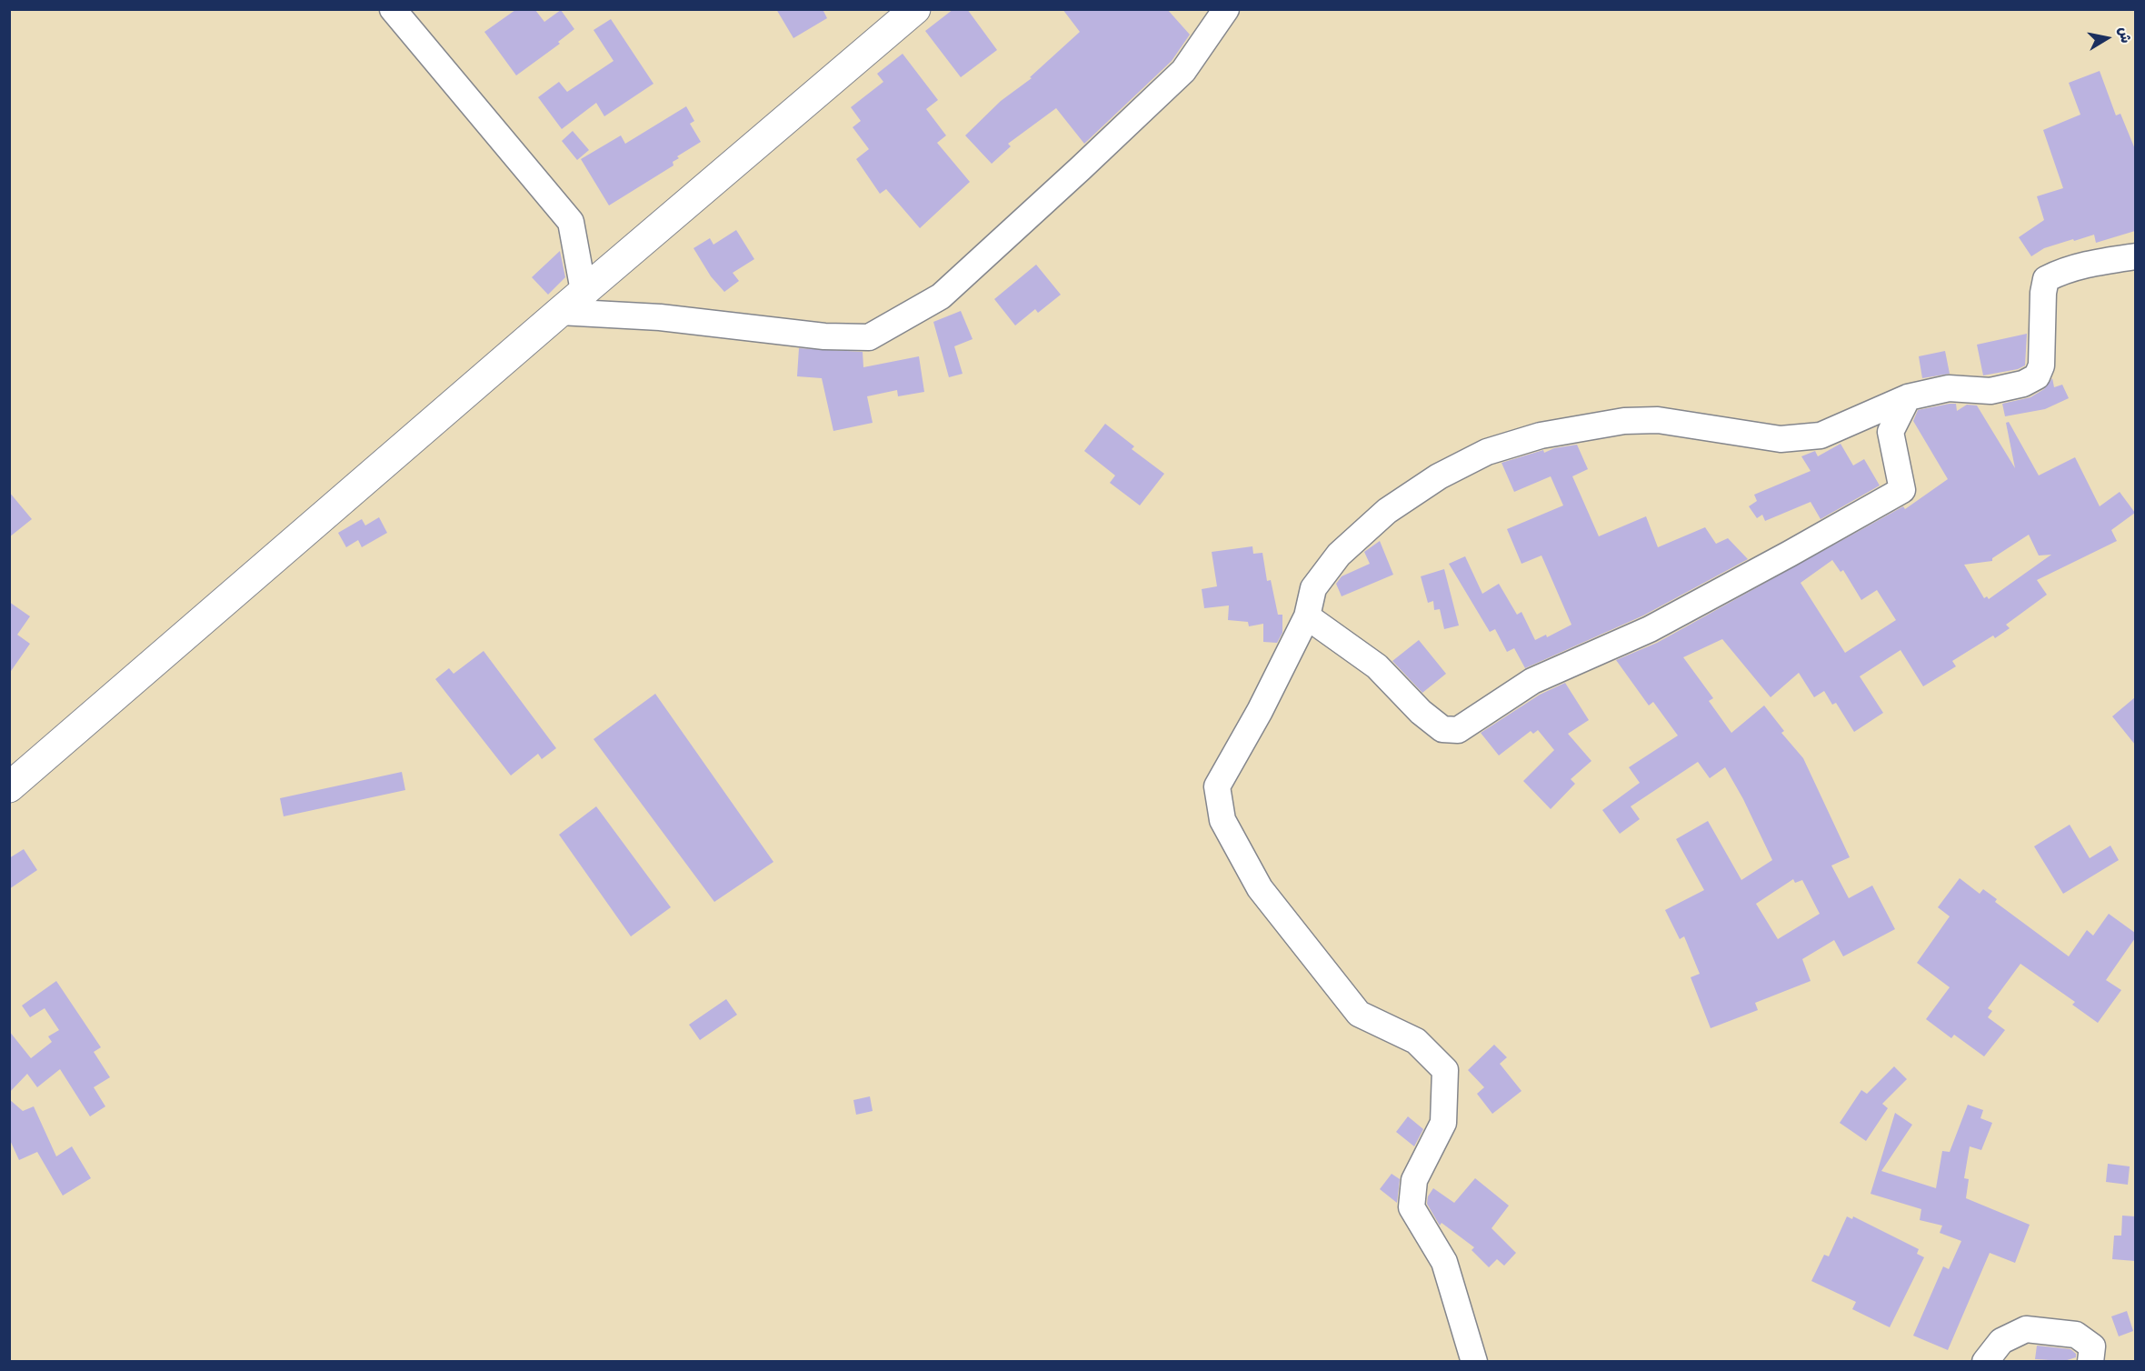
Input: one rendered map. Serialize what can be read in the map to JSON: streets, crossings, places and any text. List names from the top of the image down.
{
  "north": "right"
}
